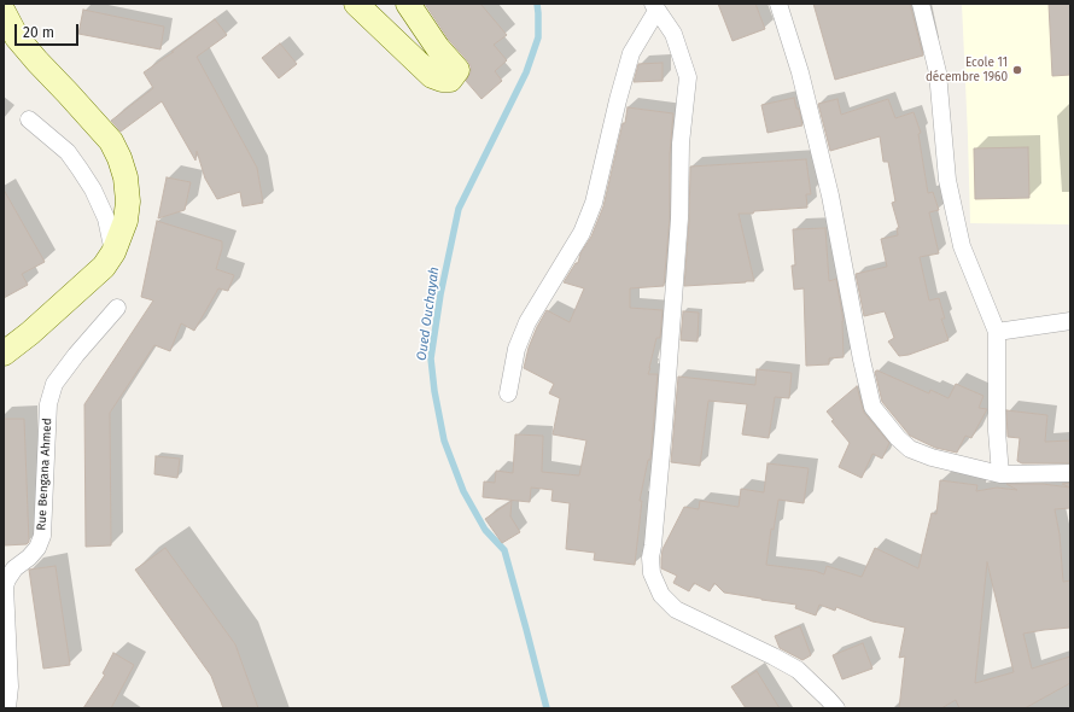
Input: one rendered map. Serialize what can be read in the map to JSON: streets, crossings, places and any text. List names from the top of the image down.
{
  "streets": {
    "street": ["Rue Bengana Ahmed"]
  },
  "water": ["Oued Ouchayah"],
  "places": ["Ecole 11 décembre 1960"],
  "scale_bar": "20 m"
}
